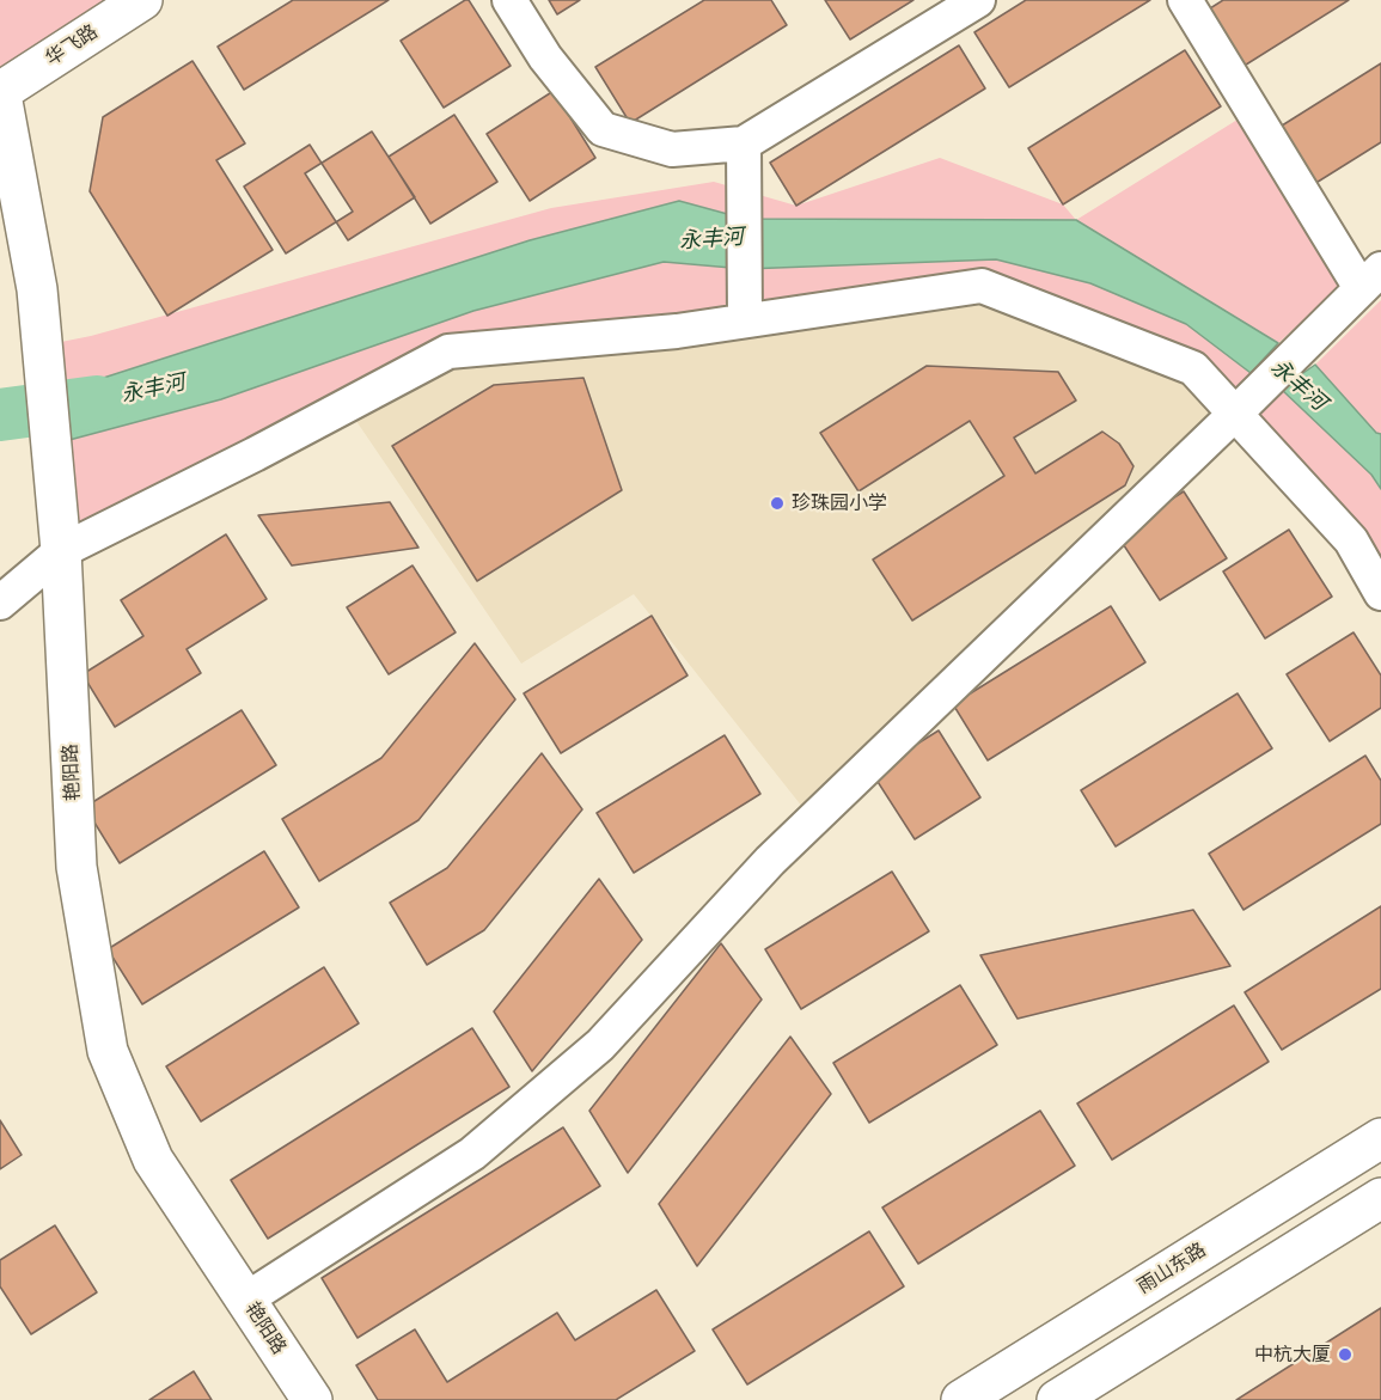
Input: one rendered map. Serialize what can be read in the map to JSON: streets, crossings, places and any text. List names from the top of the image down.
{
  "streets": {
    "street": ["华飞路", "艳阳路", "雨山东路"]
  },
  "crossings": [
    ["华飞路", "艳阳路"]
  ],
  "water": ["永丰河"],
  "places": ["珍珠园小学", "中杭大厦"]
}
